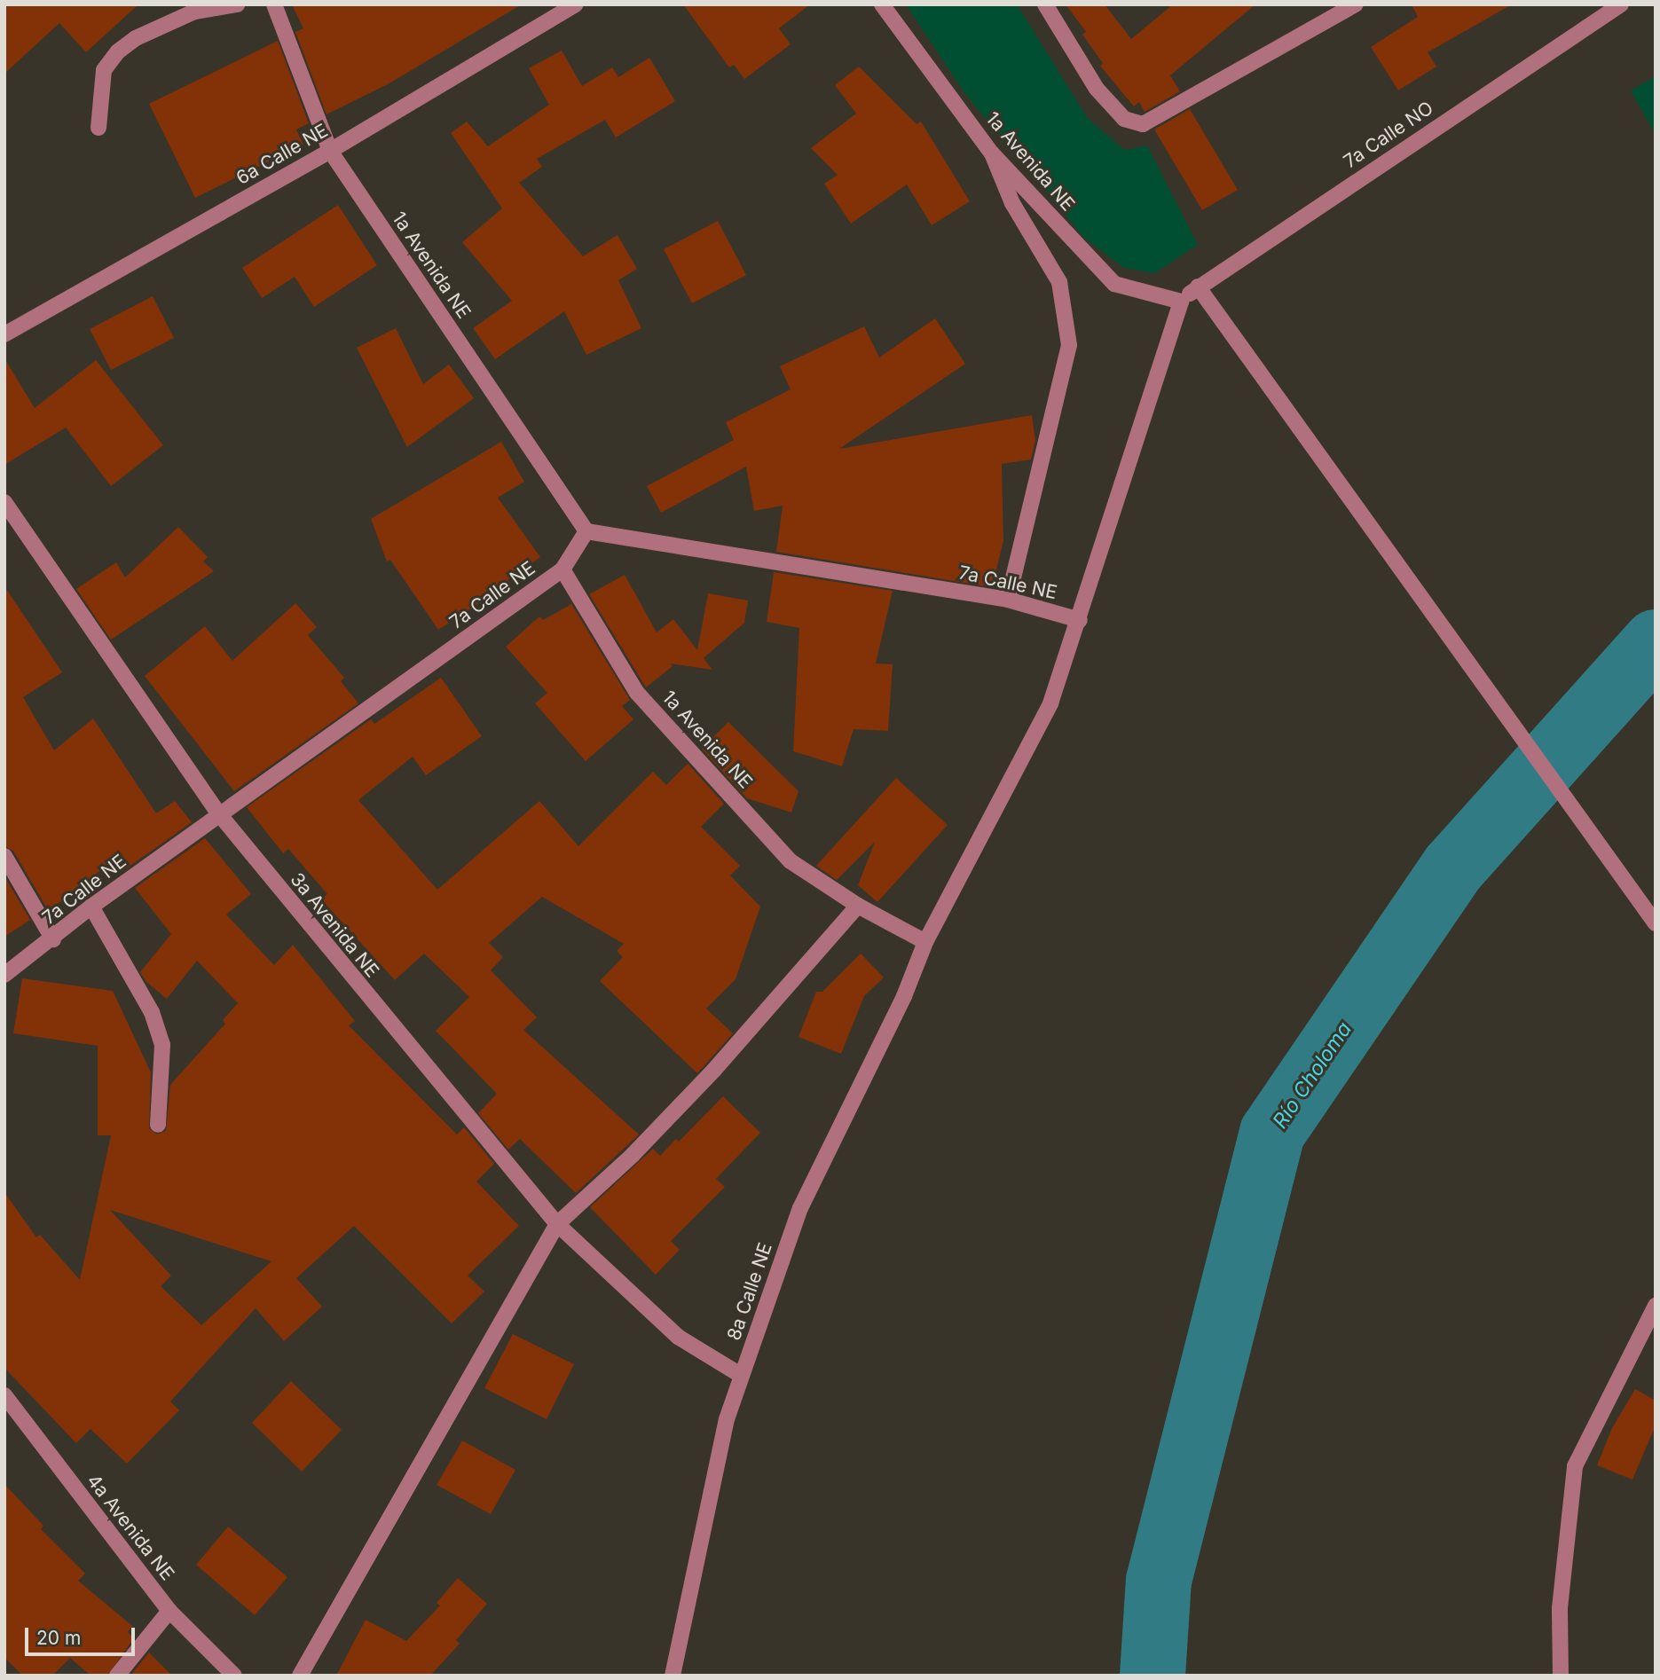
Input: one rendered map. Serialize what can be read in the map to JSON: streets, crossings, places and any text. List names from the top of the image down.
{
  "streets": {
    "street": [
      "7a Calle NO",
      "6a Calle NE",
      "1a Avenida NE",
      "7a Calle NE",
      "3a Avenida NE",
      "8a Calle NE",
      "4a Avenida NE"
    ]
  },
  "crossings": [
    ["7a Calle NO", "1a Avenida NE"],
    ["6a Calle NE", "1a Avenida NE"],
    ["1a Avenida NE", "7a Calle NE"],
    ["1a Avenida NE", "8a Calle NE"],
    ["7a Calle NE", "3a Avenida NE"],
    ["3a Avenida NE", "8a Calle NE"]
  ],
  "water": ["Río Choloma"],
  "scale_bar": "20 m"
}
